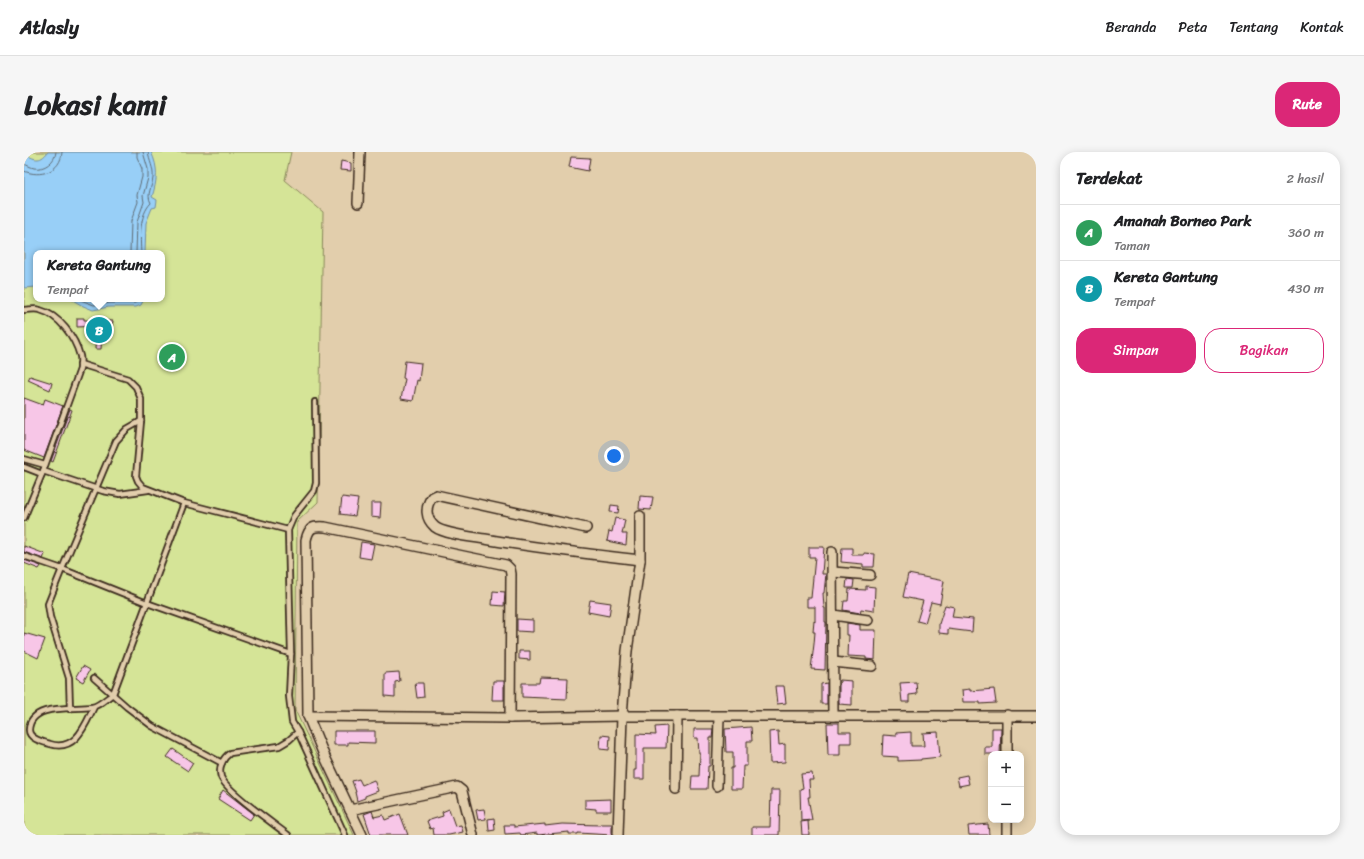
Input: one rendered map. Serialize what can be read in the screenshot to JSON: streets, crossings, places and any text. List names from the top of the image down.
{
  "page": {
    "header": "Atlasly",
    "nav": [
      "Beranda",
      "Peta",
      "Tentang",
      "Kontak"
    ],
    "title": "Lokasi kami",
    "buttons": [
      "Rute",
      ["Simpan", "Bagikan"]
    ],
    "heading": ["Terdekat", "2 hasil"],
    "list": [
      {
        "mark": "A",
        "name": "Amanah Borneo Park",
        "note": "Taman",
        "value": "360 m"
      },
      {
        "mark": "B",
        "name": "Kereta Gantung",
        "note": "Tempat",
        "value": "430 m"
      }
    ],
    "popup": ["Kereta Gantung", "Tempat"],
    "pins": ["B", "A"],
    "map_buttons": ["+", "−"]
  }
}
